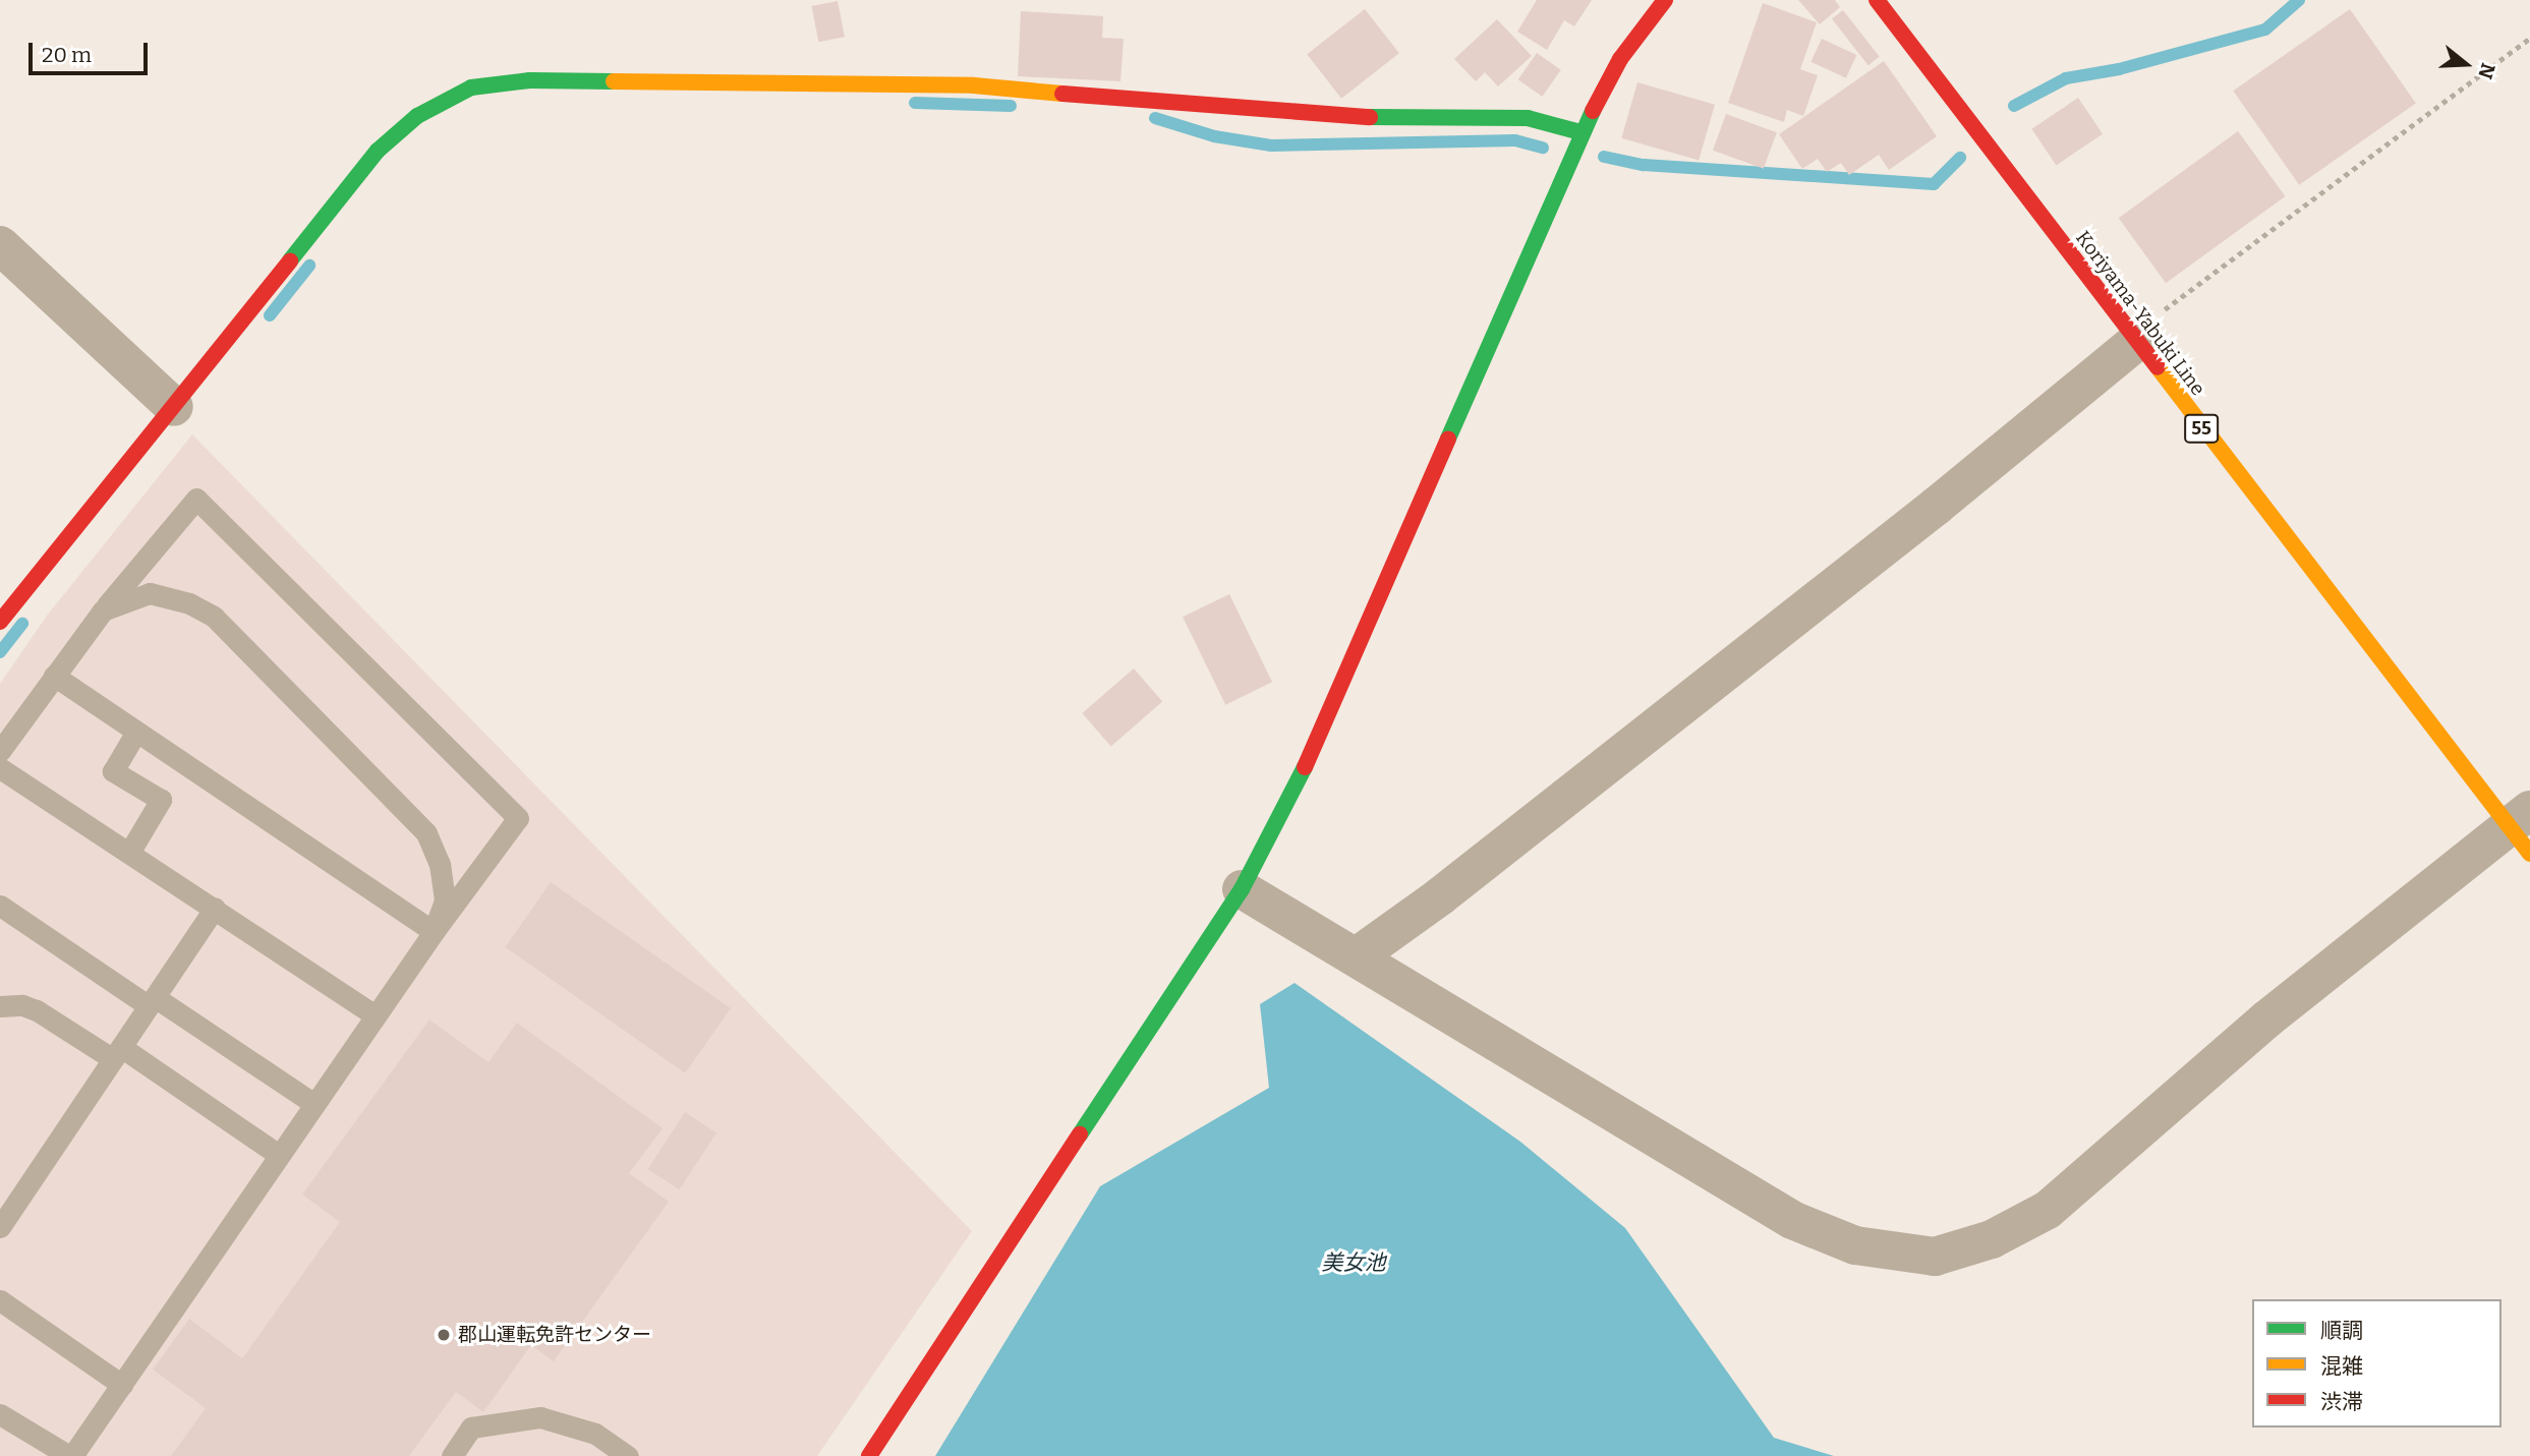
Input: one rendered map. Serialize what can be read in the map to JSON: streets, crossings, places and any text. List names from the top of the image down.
{
  "streets": {
    "street": ["Koriyama-Yabuki Line", "55"]
  },
  "water": ["美女池"],
  "places": ["郡山運転免許センター"],
  "legend": ["順調", "混雑", "渋滞"],
  "scale_bar": "20 m",
  "north": "right"
}
